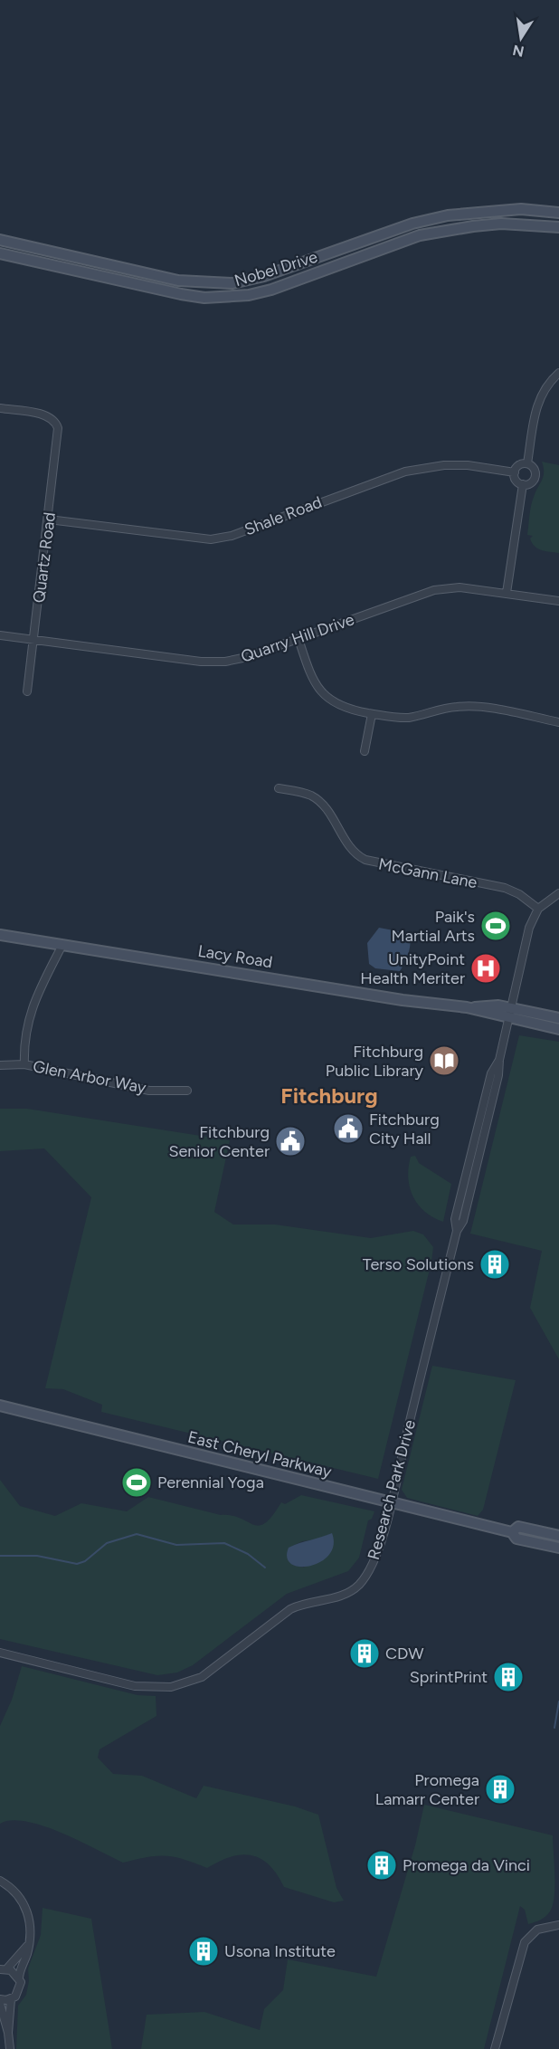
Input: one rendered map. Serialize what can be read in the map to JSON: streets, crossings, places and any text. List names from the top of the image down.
{
  "streets": {
    "street": [
      "Nobel Drive",
      "Shale Road",
      "Quartz Road",
      "Quarry Hill Drive",
      "McGann Lane",
      "Lacy Road",
      "Glen Arbor Way",
      "East Cheryl Parkway",
      "Research Park Drive"
    ]
  },
  "crossings": [
    ["Shale Road", "Quartz Road"],
    ["Quartz Road", "Quarry Hill Drive"],
    ["McGann Lane", "Research Park Drive"],
    ["Lacy Road", "Glen Arbor Way"],
    ["Lacy Road", "Research Park Drive"],
    ["East Cheryl Parkway", "Research Park Drive"]
  ],
  "districts": ["Fitchburg"],
  "places": {
    "sports": ["Paik's Martial Arts", "Perennial Yoga"],
    "hospital": ["UnityPoint Health Meriter"],
    "library": ["Fitchburg Public Library"],
    "public building": ["Fitchburg City Hall", "Fitchburg Senior Center"],
    "building": [
      "Terso Solutions",
      "CDW",
      "SprintPrint",
      "Promega Lamarr Center",
      "Promega da Vinci",
      "Usona Institute"
    ]
  },
  "north": "bottom"
}
